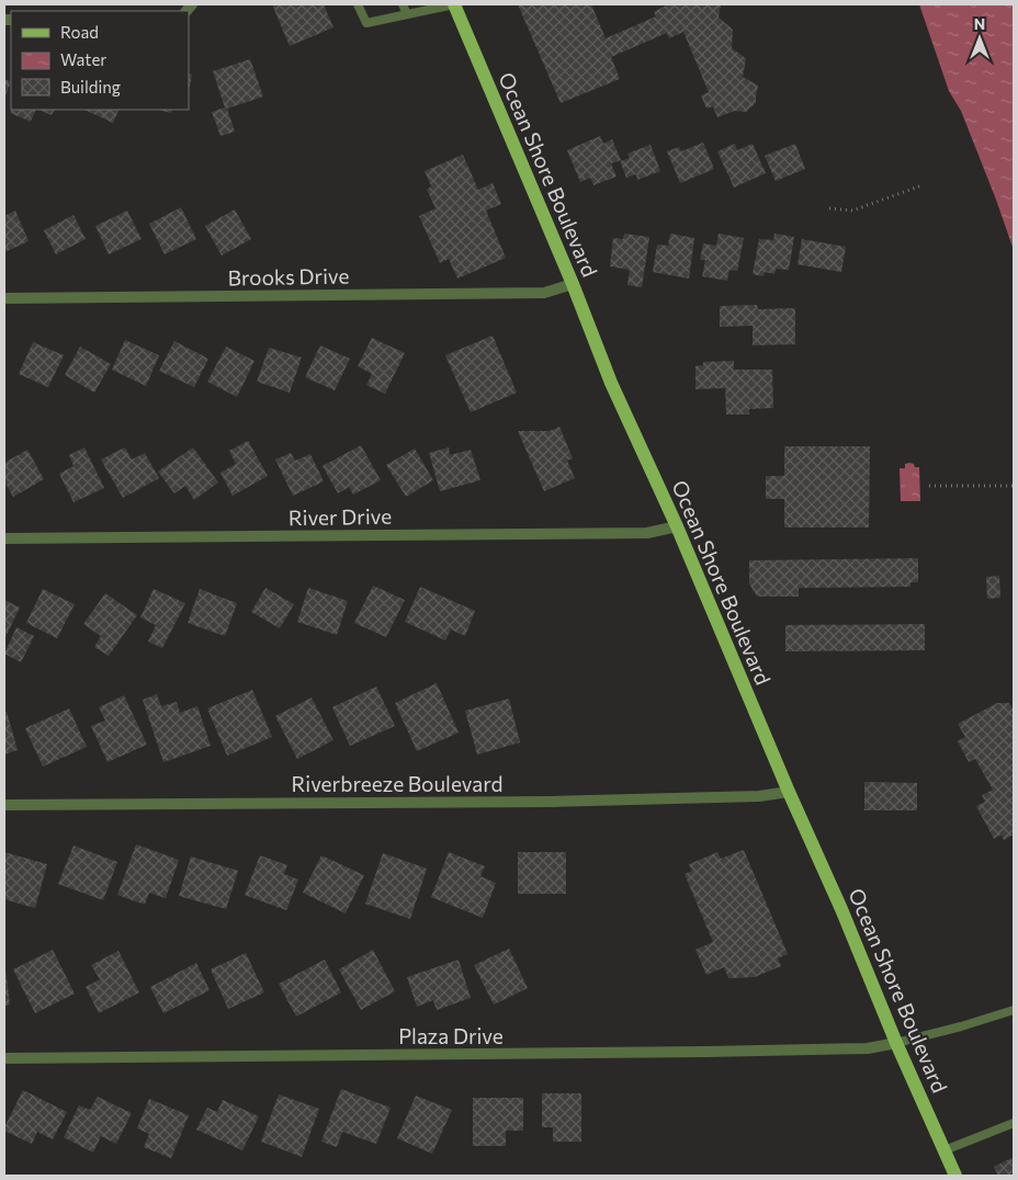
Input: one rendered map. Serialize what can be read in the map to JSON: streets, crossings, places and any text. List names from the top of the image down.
{
  "streets": {
    "main road": ["Ocean Shore Boulevard"],
    "street": [
      "Brooks Drive",
      "River Drive",
      "Riverbreeze Boulevard",
      "Plaza Drive"
    ]
  },
  "crossings": [
    ["Ocean Shore Boulevard", "Brooks Drive"],
    ["Ocean Shore Boulevard", "River Drive"],
    ["Ocean Shore Boulevard", "Riverbreeze Boulevard"],
    ["Ocean Shore Boulevard", "Plaza Drive"]
  ],
  "legend": ["Road", "Water", "Building"],
  "north": "top"
}
